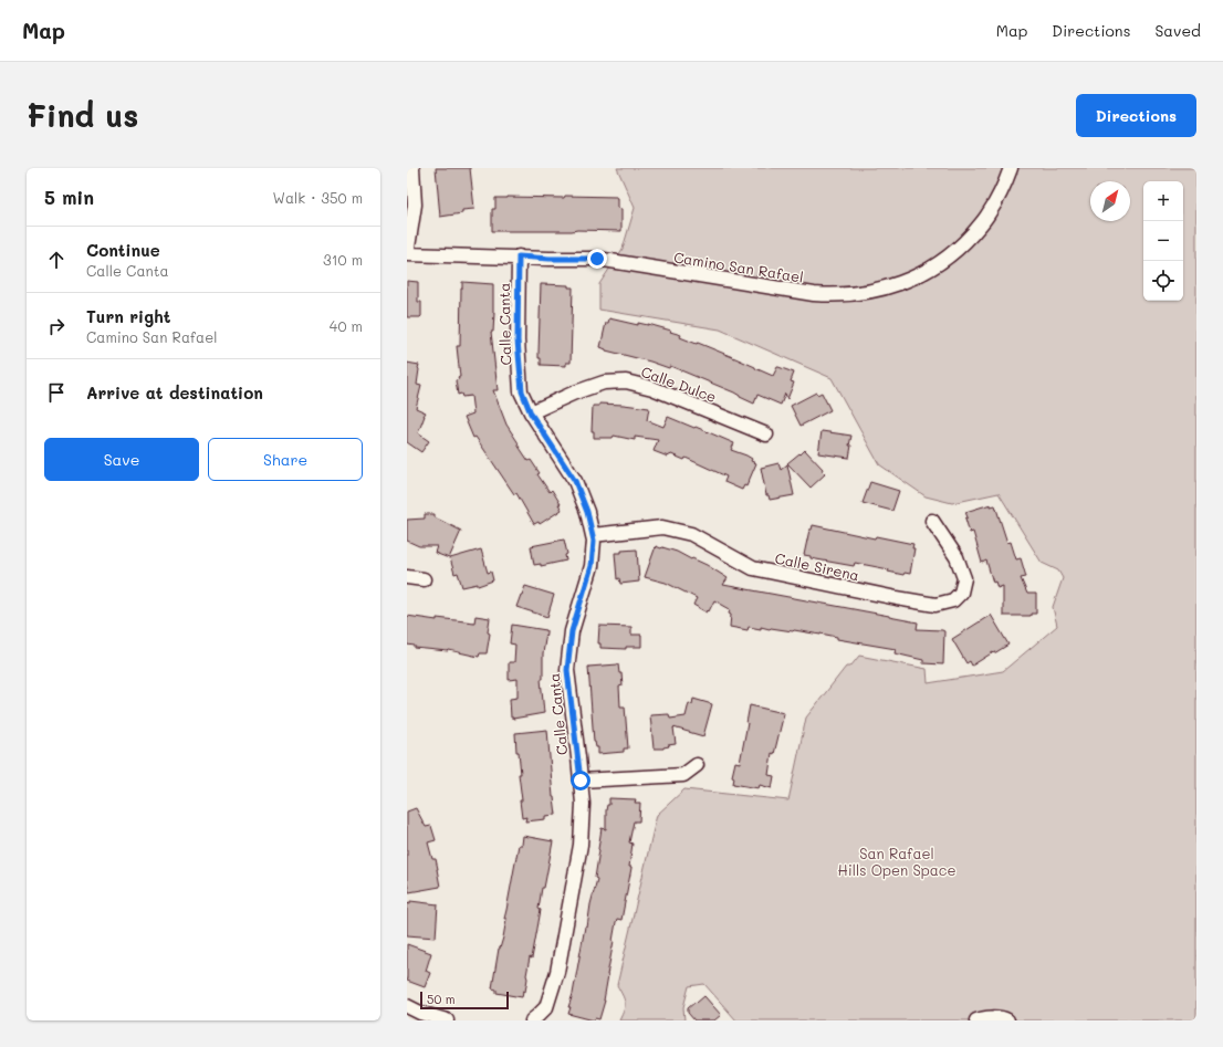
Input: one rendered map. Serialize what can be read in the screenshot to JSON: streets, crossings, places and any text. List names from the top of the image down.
{
  "streets": {
    "street": [
      "Camino San Rafael",
      "Calle Canta",
      "Calle Dulce",
      "Calle Sirena"
    ]
  },
  "crossings": [
    ["Camino San Rafael", "Calle Canta"],
    ["Calle Canta", "Calle Dulce"],
    ["Calle Canta", "Calle Sirena"]
  ],
  "parks": ["San Rafael Hills Open Space"],
  "scale_bar": "50 m",
  "north": "top right",
  "page": {
    "header": "Map",
    "nav": ["Map", "Directions", "Saved"],
    "buttons": [
      "Directions",
      ["Save", "Share"]
    ],
    "title": "Find us",
    "heading": ["5 min", "Walk · 350 m"],
    "map_buttons": ["+", "−"],
    "list": [
      ["Continue", "Calle Canta", "310 m"],
      ["Turn right", "Camino San Rafael", "40 m"],
      "Arrive at destination"
    ],
    "scale": "50 m"
  }
}
